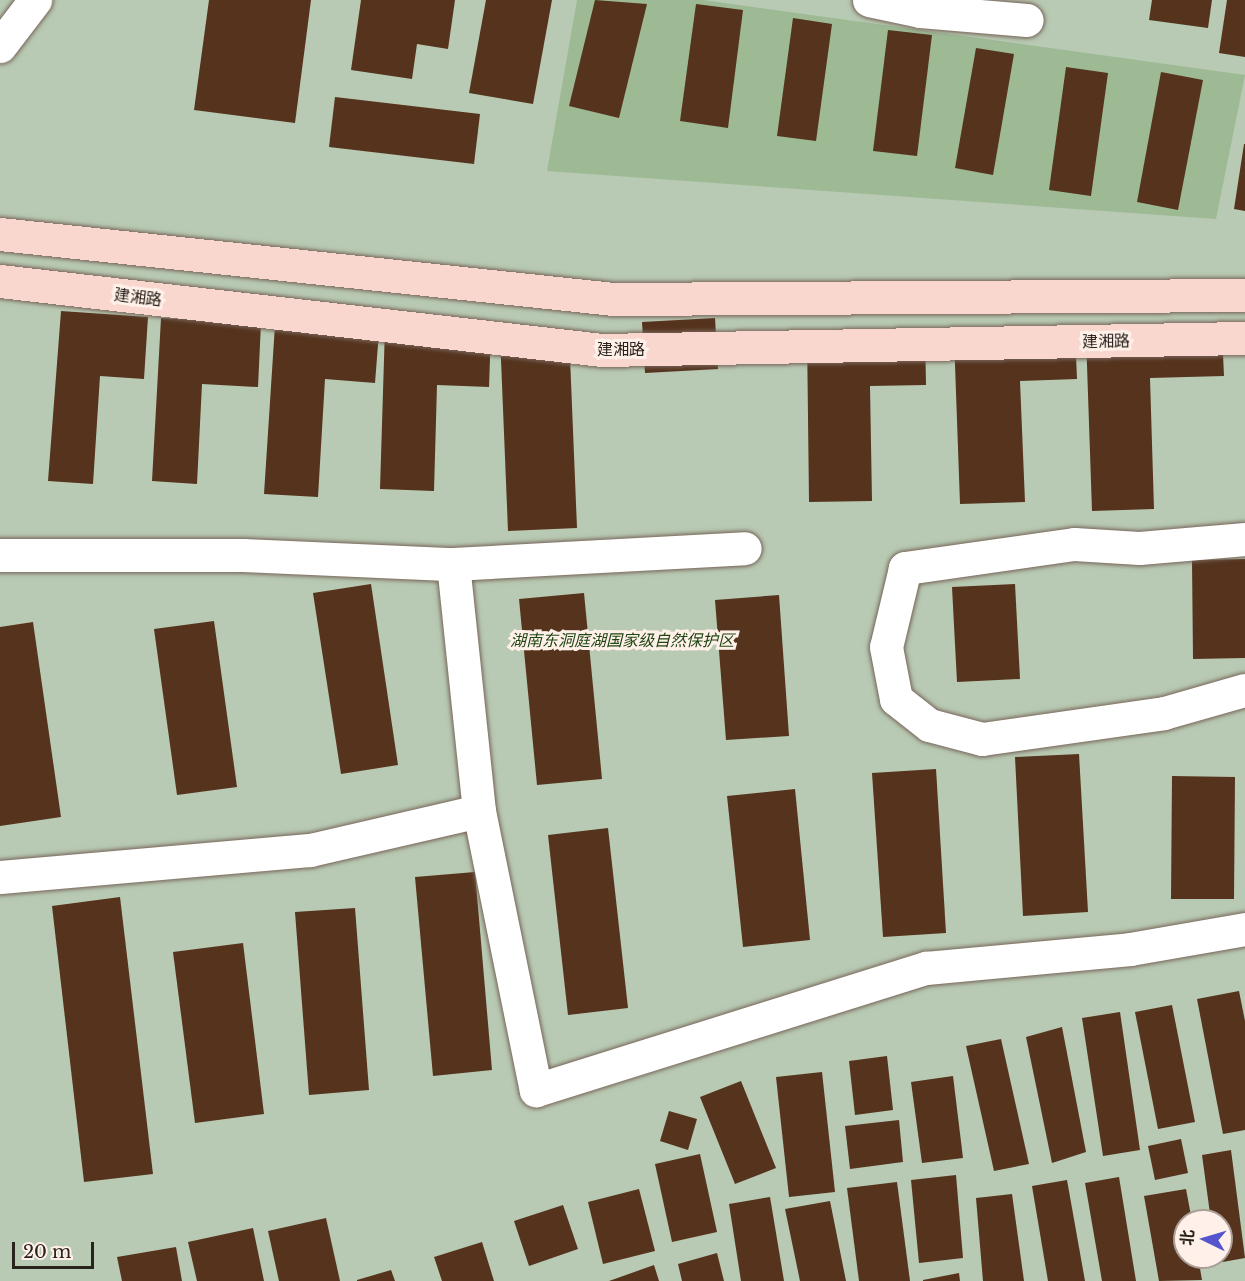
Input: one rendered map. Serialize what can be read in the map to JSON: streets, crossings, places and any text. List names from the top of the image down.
{
  "streets": {
    "main road": ["建湘路"]
  },
  "parks": ["湖南东洞庭湖国家级自然保护区"],
  "scale_bar": "20 m",
  "north": "left"
}
